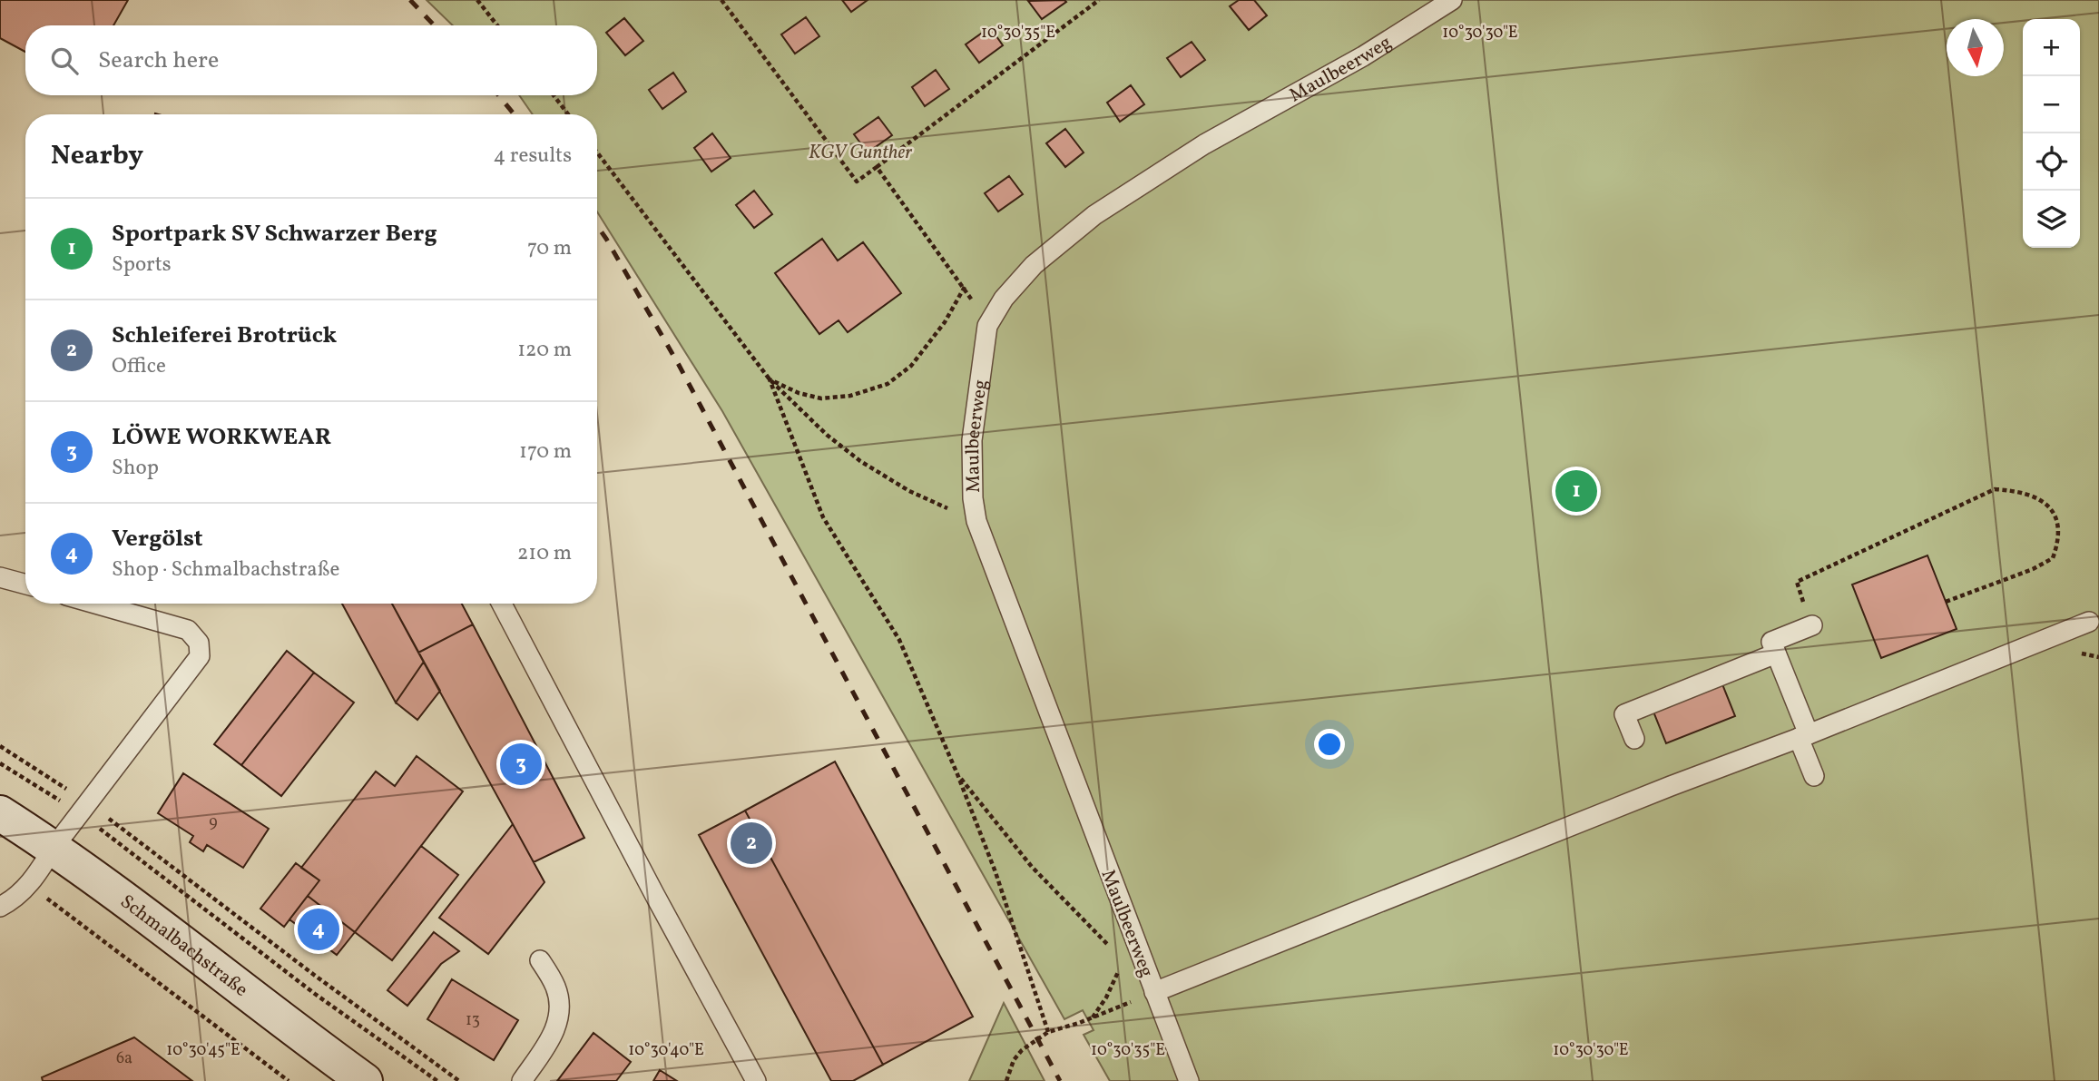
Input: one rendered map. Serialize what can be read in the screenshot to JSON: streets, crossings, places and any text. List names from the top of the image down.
{
  "streets": {
    "street": ["Schmalbachstraße"],
    "lane": ["Maulbeerweg"]
  },
  "parks": ["KGV Gunther"],
  "house_numbers": ["9", "13", "6a"],
  "north": "bottom",
  "page": {
    "map_buttons": ["+", "−"],
    "search": "Search here",
    "heading": ["Nearby", "4 results"],
    "list": [
      {
        "mark": "1",
        "name": "Sportpark SV Schwarzer Berg",
        "note": "Sports",
        "value": "70 m"
      },
      {
        "mark": "2",
        "name": "Schleiferei Brotrück",
        "note": "Office",
        "value": "120 m"
      },
      {
        "mark": "3",
        "name": "LÖWE WORKWEAR",
        "note": "Shop",
        "value": "170 m"
      },
      {
        "mark": "4",
        "name": "Vergölst",
        "note": "Shop · Schmalbachstraße",
        "value": "210 m"
      }
    ],
    "pins": [
      "1",
      "3",
      "2",
      "4"
    ]
  },
  "coordinates": [
    "10°30'35\"E",
    "10°30'30\"E",
    "10°30'45\"E",
    "10°30'40\"E"
  ]
}
